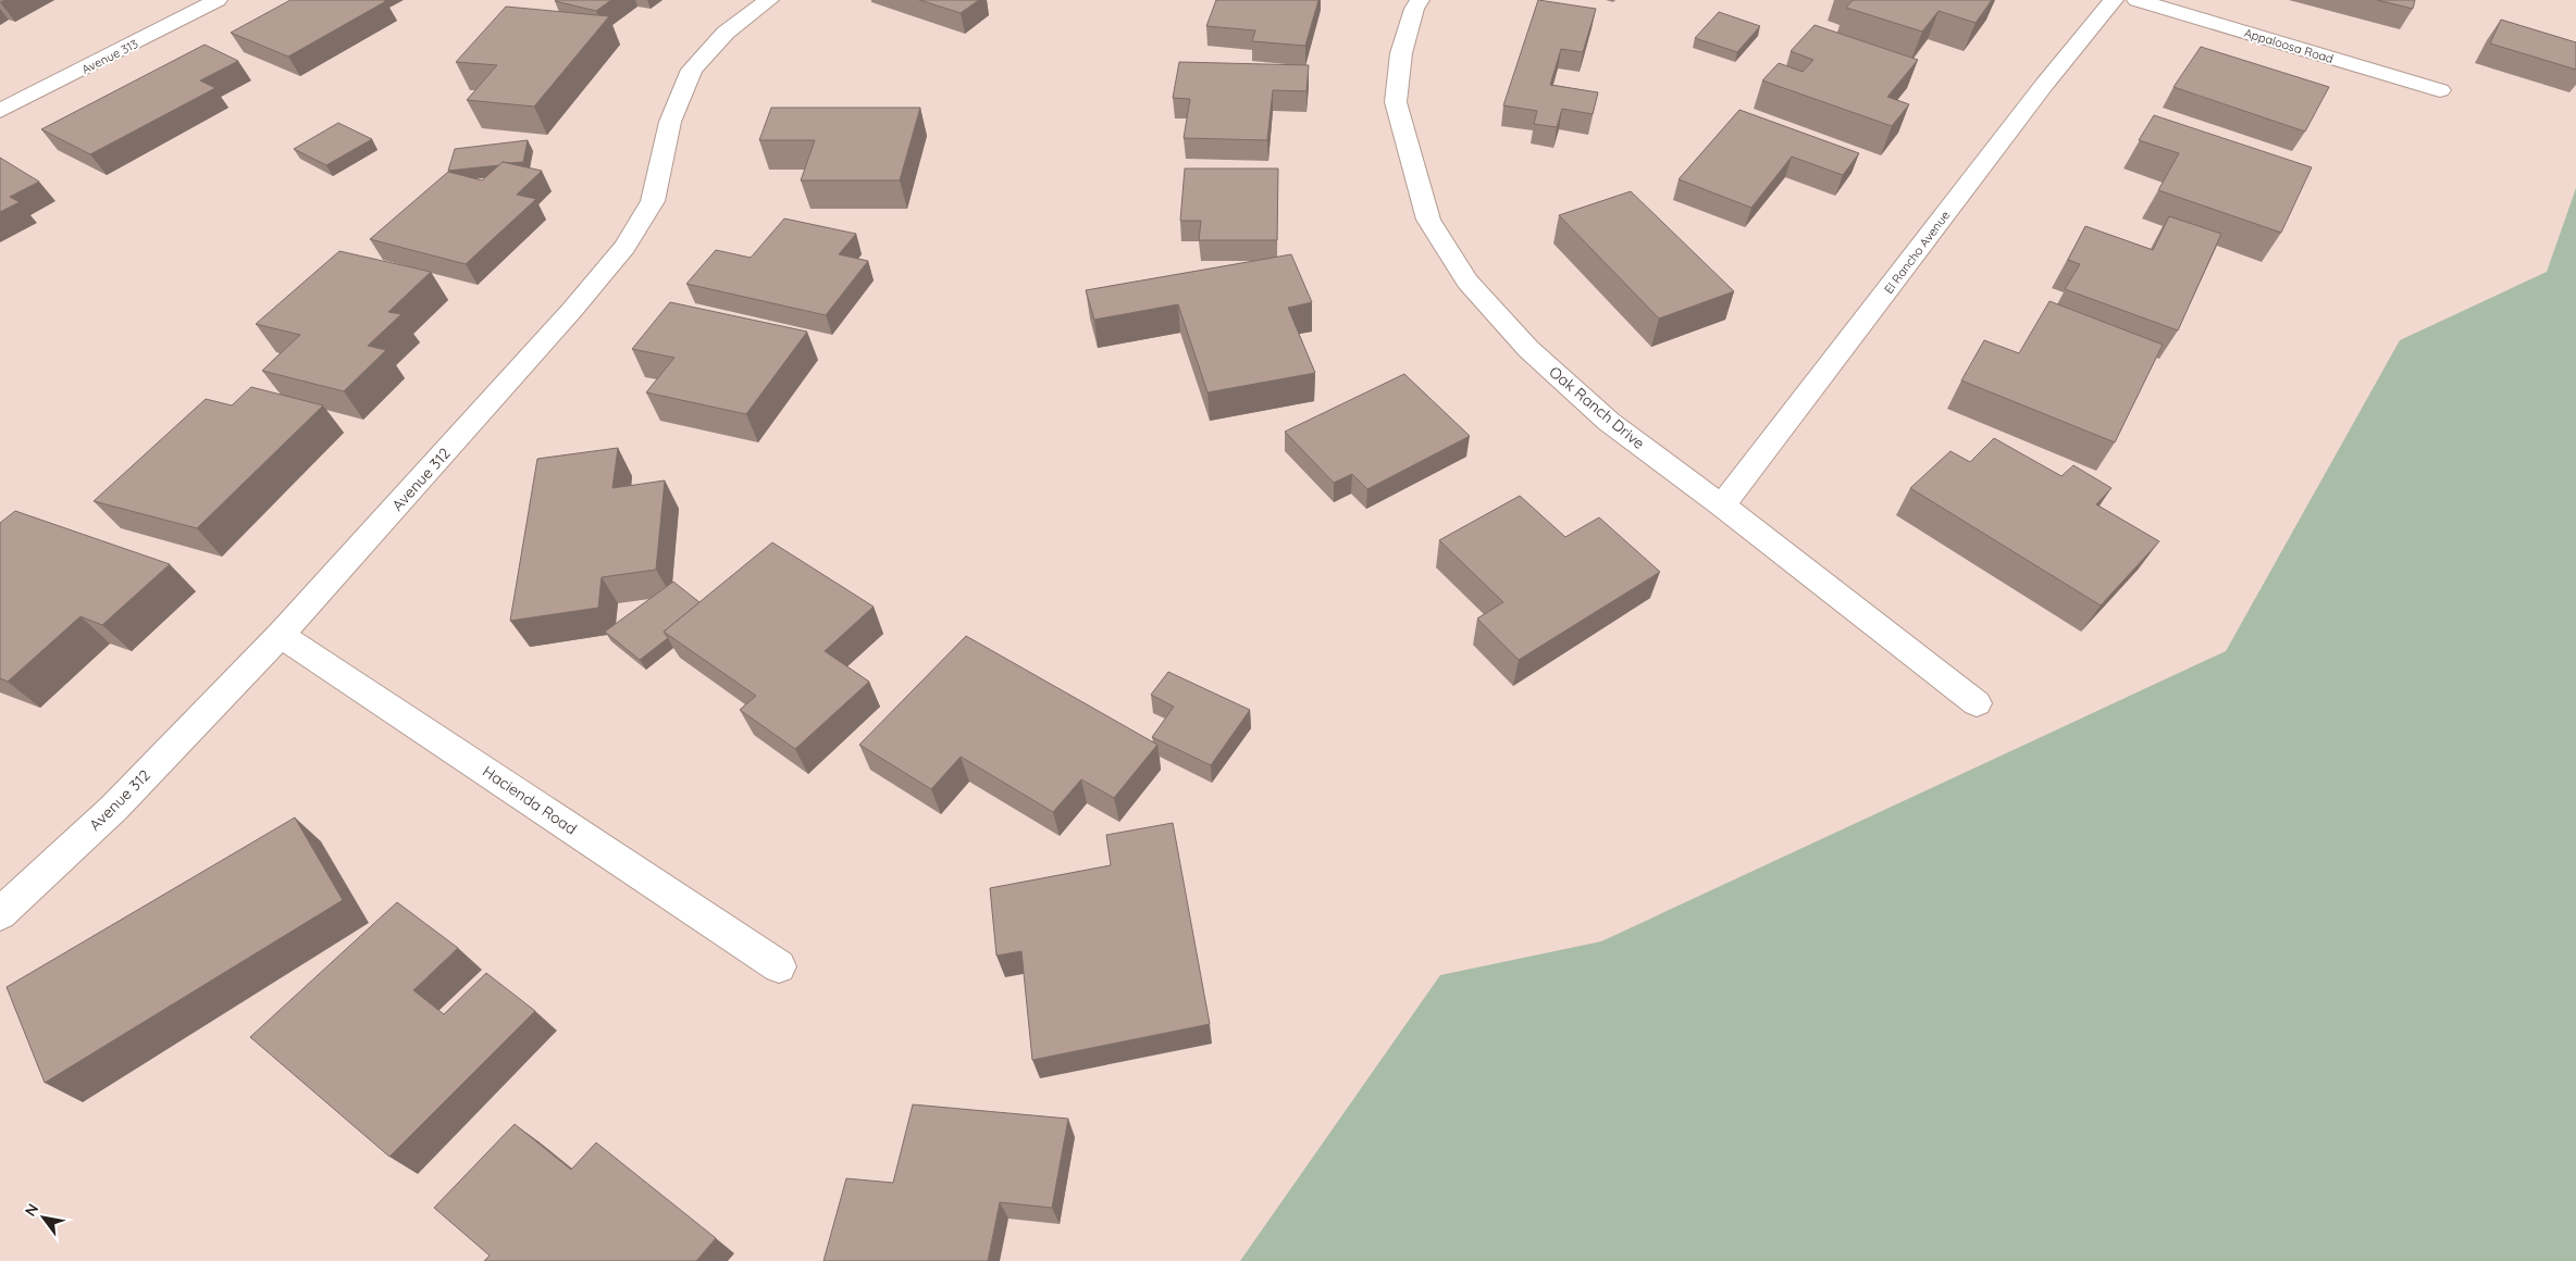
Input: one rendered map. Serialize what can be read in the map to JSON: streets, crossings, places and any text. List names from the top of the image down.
{
  "streets": {
    "street": [
      "Appaloosa Road",
      "Avenue 313",
      "El Rancho Avenue",
      "Oak Ranch Drive",
      "Avenue 312",
      "Hacienda Road"
    ]
  },
  "crossings": [
    ["El Rancho Avenue", "Oak Ranch Drive"],
    ["Avenue 312", "Hacienda Road"]
  ],
  "north": "top left"
}
